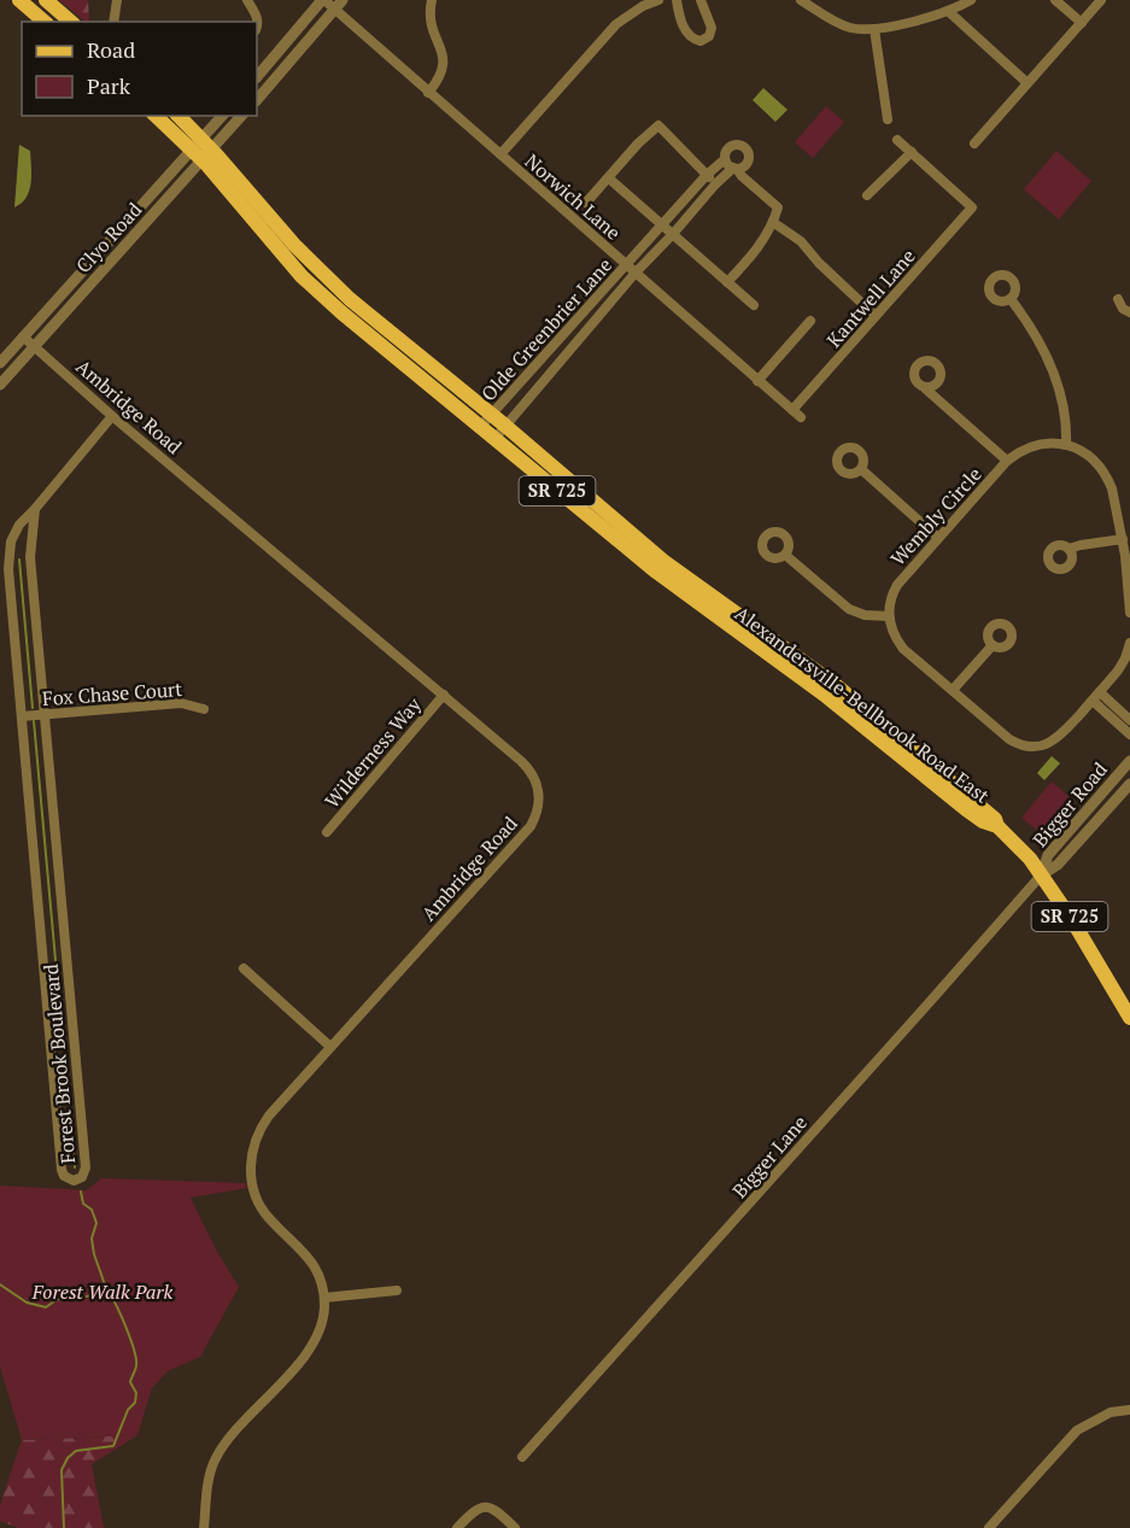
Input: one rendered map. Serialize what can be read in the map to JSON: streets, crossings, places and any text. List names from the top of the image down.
{
  "streets": {
    "main road": ["SR 725", "Alexandersville-Bellbrook Road East"],
    "street": [
      "Norwich Lane",
      "Clyo Road",
      "Kantwell Lane",
      "Olde Greenbrier Lane",
      "Ambridge Road",
      "Wembly Circle",
      "Fox Chase Court",
      "Wilderness Way",
      "Bigger Road",
      "Forest Brook Boulevard",
      "Bigger Lane"
    ]
  },
  "crossings": [
    ["Norwich Lane", "Kantwell Lane"],
    ["Norwich Lane", "Olde Greenbrier Lane"],
    ["Clyo Road", "Ambridge Road"],
    ["Clyo Road", "Alexandersville-Bellbrook Road East"],
    ["Olde Greenbrier Lane", "Alexandersville-Bellbrook Road East"],
    ["Ambridge Road", "Wilderness Way"],
    ["Ambridge Road", "Forest Brook Boulevard"],
    ["SR 725", "Alexandersville-Bellbrook Road East"],
    ["SR 725", "Bigger Road"],
    ["SR 725", "Bigger Lane"],
    ["Fox Chase Court", "Forest Brook Boulevard"],
    ["Alexandersville-Bellbrook Road East", "Bigger Road"],
    ["Alexandersville-Bellbrook Road East", "Bigger Lane"],
    ["Bigger Road", "Bigger Lane"]
  ],
  "parks": ["Forest Walk Park"],
  "legend": ["Road", "Park"]
}
